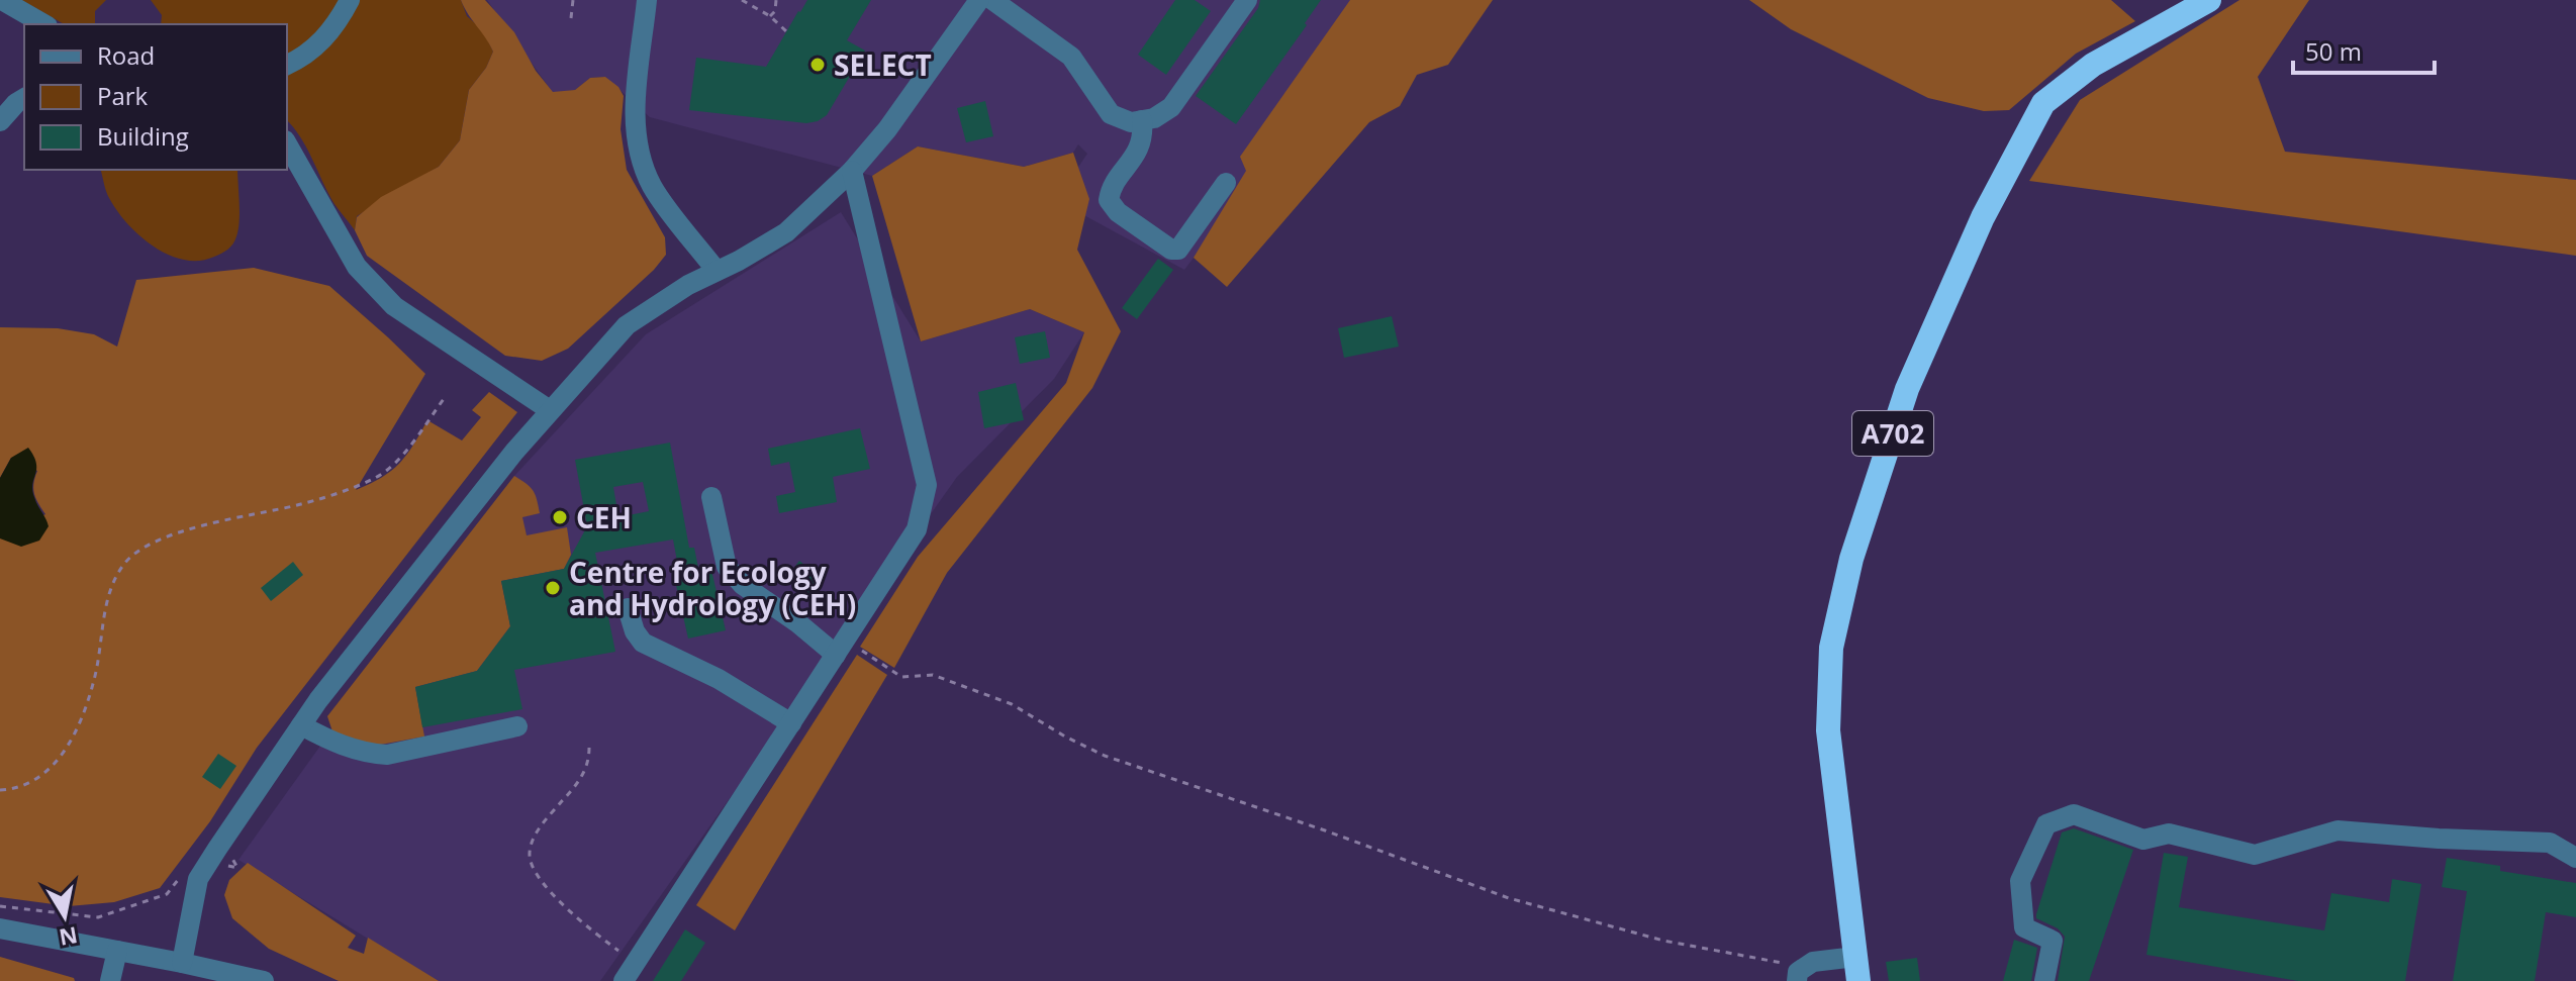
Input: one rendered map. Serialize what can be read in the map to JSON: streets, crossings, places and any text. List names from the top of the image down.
{
  "streets": {
    "highway": ["A702"]
  },
  "places": ["SELECT", "CEH", "Centre for Ecology and Hydrology (CEH)"],
  "legend": ["Road", "Park", "Building"],
  "scale_bar": "50 m",
  "north": "bottom"
}
